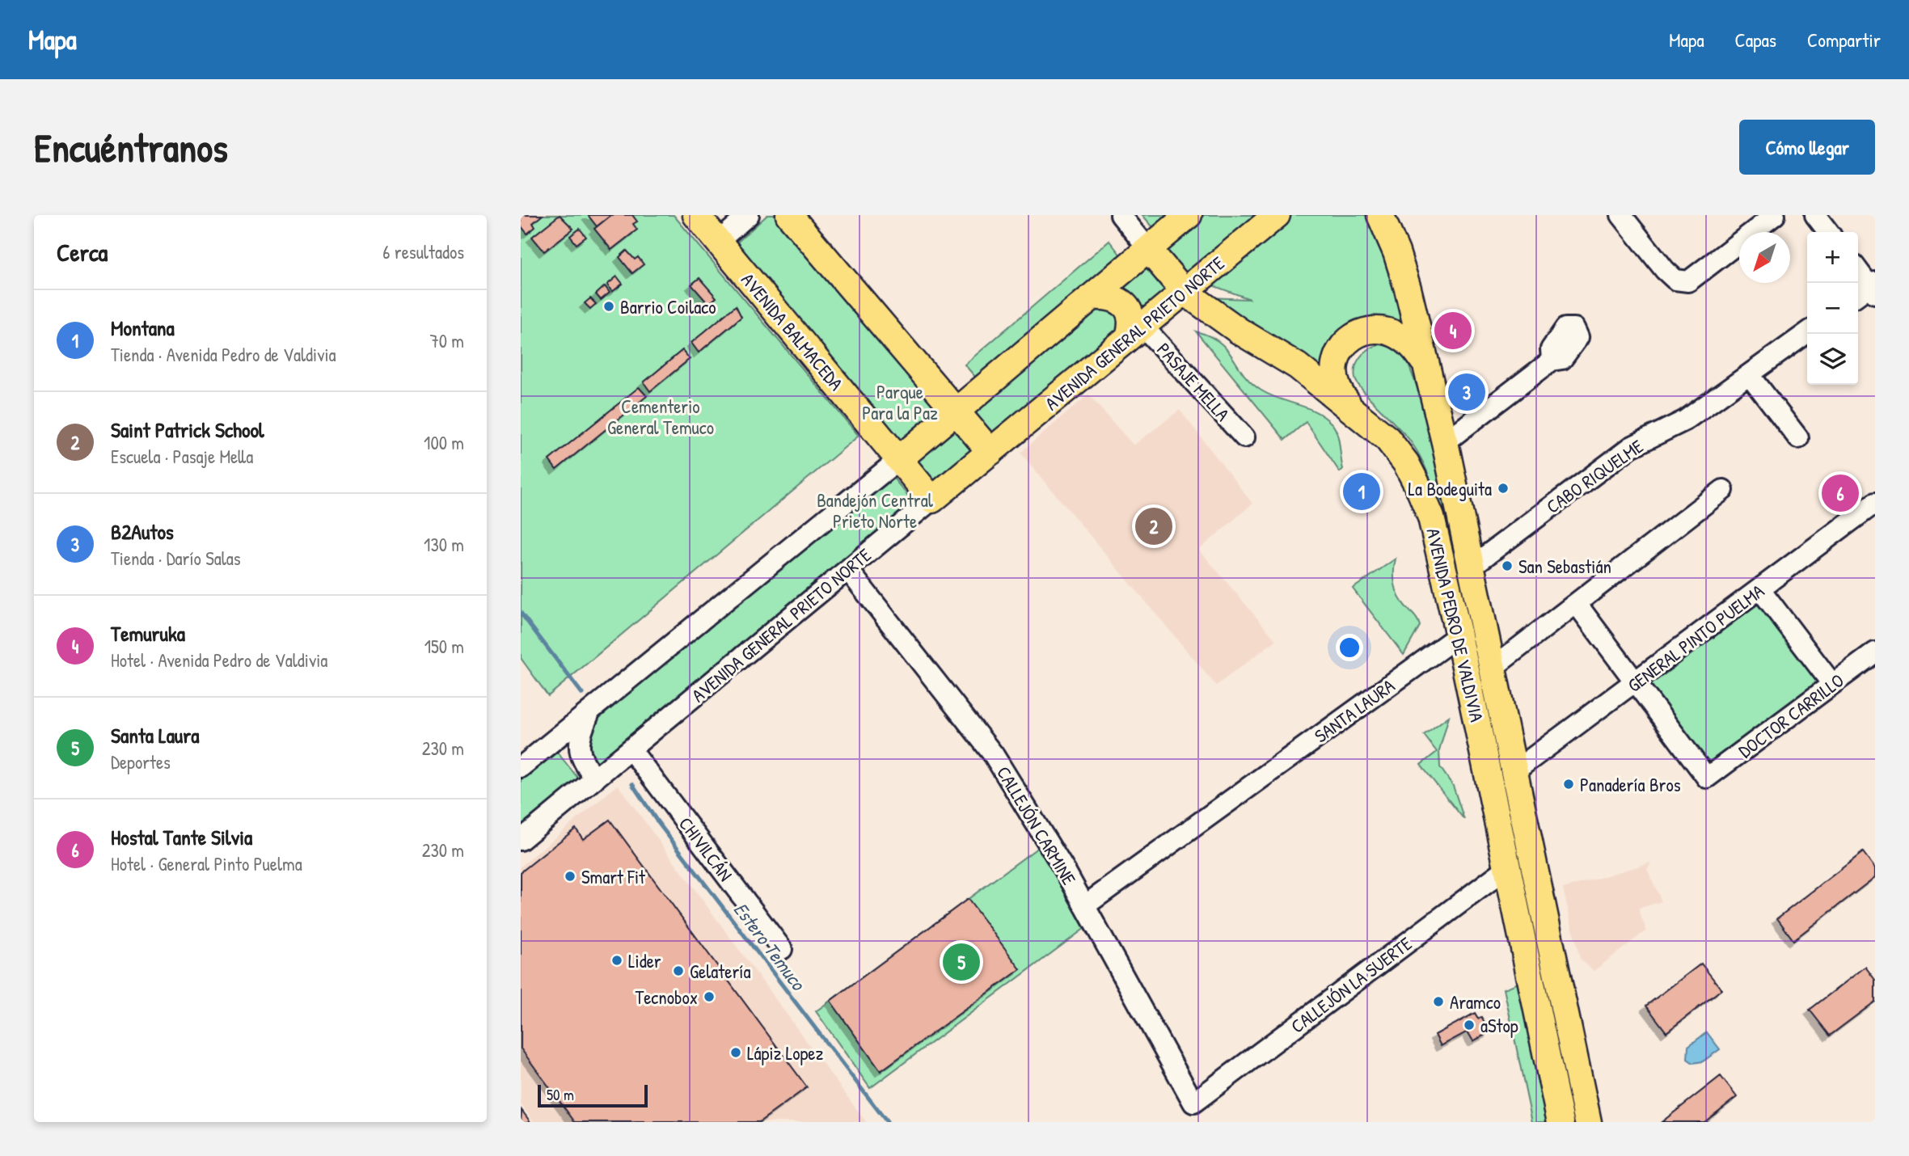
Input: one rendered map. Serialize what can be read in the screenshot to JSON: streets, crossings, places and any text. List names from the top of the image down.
{
  "streets": {
    "main road": ["AVENIDA BALMACEDA", "AVENIDA GENERAL PRIETO NORTE", "AVENIDA PEDRO DE VALDIVIA"],
    "street": [
      "PASAJE MELLA",
      "CABO RIQUELME",
      "GENERAL PINTO PUELMA",
      "SANTA LAURA",
      "DOCTOR CARRILLO",
      "CALLEJÓN CARMINE",
      "CHIVILCÁN",
      "CALLEJÓN LA SUERTE"
    ]
  },
  "crossings": [
    ["AVENIDA BALMACEDA", "AVENIDA GENERAL PRIETO NORTE"],
    ["AVENIDA GENERAL PRIETO NORTE", "PASAJE MELLA"],
    ["AVENIDA GENERAL PRIETO NORTE", "AVENIDA PEDRO DE VALDIVIA"],
    ["AVENIDA GENERAL PRIETO NORTE", "CALLEJÓN CARMINE"],
    ["AVENIDA GENERAL PRIETO NORTE", "CHIVILCÁN"],
    ["CABO RIQUELME", "AVENIDA PEDRO DE VALDIVIA"],
    ["AVENIDA PEDRO DE VALDIVIA", "GENERAL PINTO PUELMA"],
    ["AVENIDA PEDRO DE VALDIVIA", "SANTA LAURA"],
    ["AVENIDA PEDRO DE VALDIVIA", "CALLEJÓN LA SUERTE"],
    ["GENERAL PINTO PUELMA", "DOCTOR CARRILLO"],
    ["SANTA LAURA", "CALLEJÓN CARMINE"],
    ["CALLEJÓN CARMINE", "CALLEJÓN LA SUERTE"]
  ],
  "water": ["Estero Temuco"],
  "parks": ["Parque Para la Paz", "Cementerio General Temuco", "Bandejón Central Prieto Norte"],
  "places": [
    "Barrio Coilaco",
    "La Bodeguita",
    "San Sebastián",
    "Panadería Bros",
    "Smart Fit",
    "Lider",
    "Gelatería",
    "Tecnobox",
    "Aramco",
    "aStop",
    "Lápiz Lopez"
  ],
  "scale_bar": "50 m",
  "north": "bottom left",
  "page": {
    "header": "Mapa",
    "nav": ["Mapa", "Capas", "Compartir"],
    "buttons": "Cómo llegar",
    "title": "Encuéntranos",
    "heading": ["Cerca", "6 resultados"],
    "map_buttons": ["+", "−"],
    "list": [
      {
        "mark": "1",
        "name": "Montana",
        "note": "Tienda · Avenida Pedro de Valdivia",
        "value": "70 m"
      },
      {
        "mark": "2",
        "name": "Saint Patrick School",
        "note": "Escuela · Pasaje Mella",
        "value": "100 m"
      },
      {
        "mark": "3",
        "name": "B2Autos",
        "note": "Tienda · Darío Salas",
        "value": "130 m"
      },
      {
        "mark": "4",
        "name": "Temuruka",
        "note": "Hotel · Avenida Pedro de Valdivia",
        "value": "150 m"
      },
      {
        "mark": "5",
        "name": "Santa Laura",
        "note": "Deportes",
        "value": "230 m"
      },
      {
        "mark": "6",
        "name": "Hostal Tante Silvia",
        "note": "Hotel · General Pinto Puelma",
        "value": "230 m"
      }
    ],
    "pins": [
      "4",
      "3",
      "1",
      "6",
      "2",
      "5"
    ],
    "scale": "50 m"
  }
}
